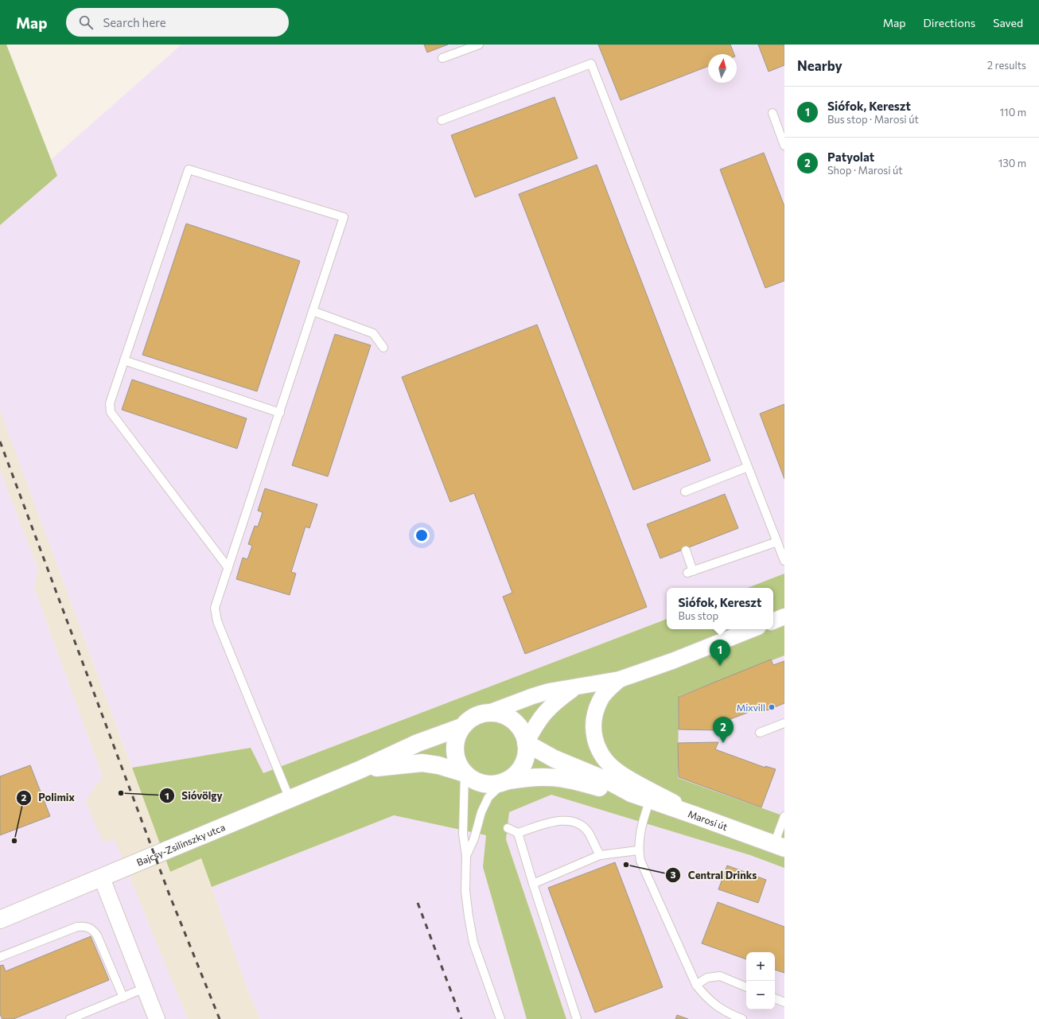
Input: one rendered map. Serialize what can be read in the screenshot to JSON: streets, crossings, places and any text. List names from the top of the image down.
{
  "streets": {
    "street": ["Marosi út", "Bajcsy-Zsilinszky utca"]
  },
  "crossings": [
    ["Marosi út", "Bajcsy-Zsilinszky utca"]
  ],
  "places": [
    "Mixvill",
    "Sióvölgy",
    "Polimix",
    "Central Drinks"
  ],
  "north": "top",
  "page": {
    "header": "Map",
    "search": "Search here",
    "nav": ["Map", "Directions", "Saved"],
    "heading": ["Nearby", "2 results"],
    "list": [
      {
        "mark": "1",
        "name": "Siófok, Kereszt",
        "note": "Bus stop · Marosi út",
        "value": "110 m"
      },
      {
        "mark": "2",
        "name": "Patyolat",
        "note": "Shop · Marosi út",
        "value": "130 m"
      }
    ],
    "popup": ["Siófok, Kereszt", "Bus stop"],
    "pins": ["1", "2"],
    "map_buttons": ["+", "−"]
  }
}
